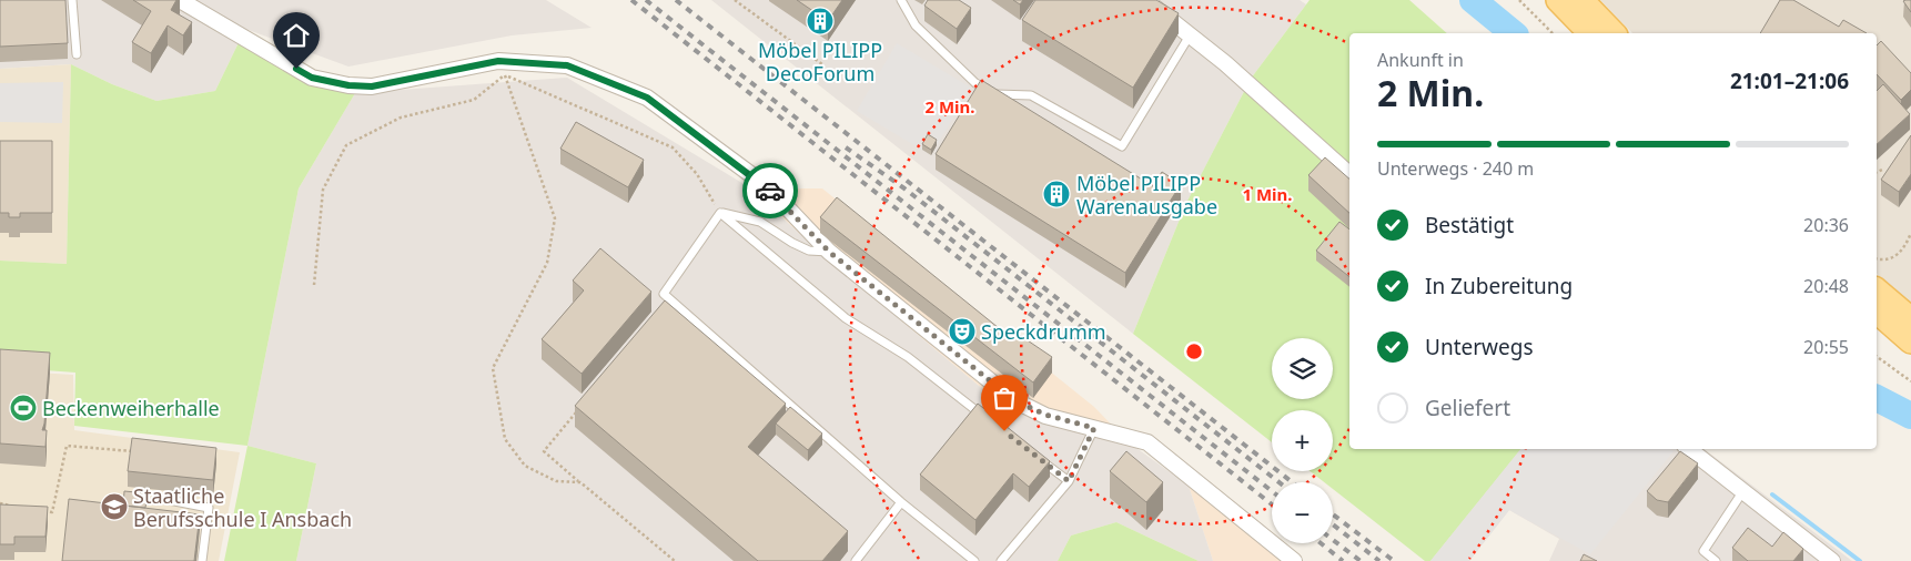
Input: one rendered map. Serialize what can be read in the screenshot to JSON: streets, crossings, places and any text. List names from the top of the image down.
{
  "places": {
    "building": ["Möbel PILIPP DecoForum", "Möbel PILIPP Warenausgabe"],
    "theatre": ["Speckdrumm"],
    "sports": ["Beckenweiherhalle"],
    "school or university": ["Staatliche Berufsschule I Ansbach"]
  },
  "page": {
    "heading": ["2 Min.", "Ankunft in", "21:01–21:06"],
    "bar": "Unterwegs · 240 m",
    "list": [
      ["Bestätigt", "20:36"],
      ["In Zubereitung", "20:48"],
      ["Unterwegs", "20:55"],
      "Geliefert"
    ],
    "map_buttons": ["+", "−"]
  },
  "rings": ["2 Min.", "1 Min."]
}
